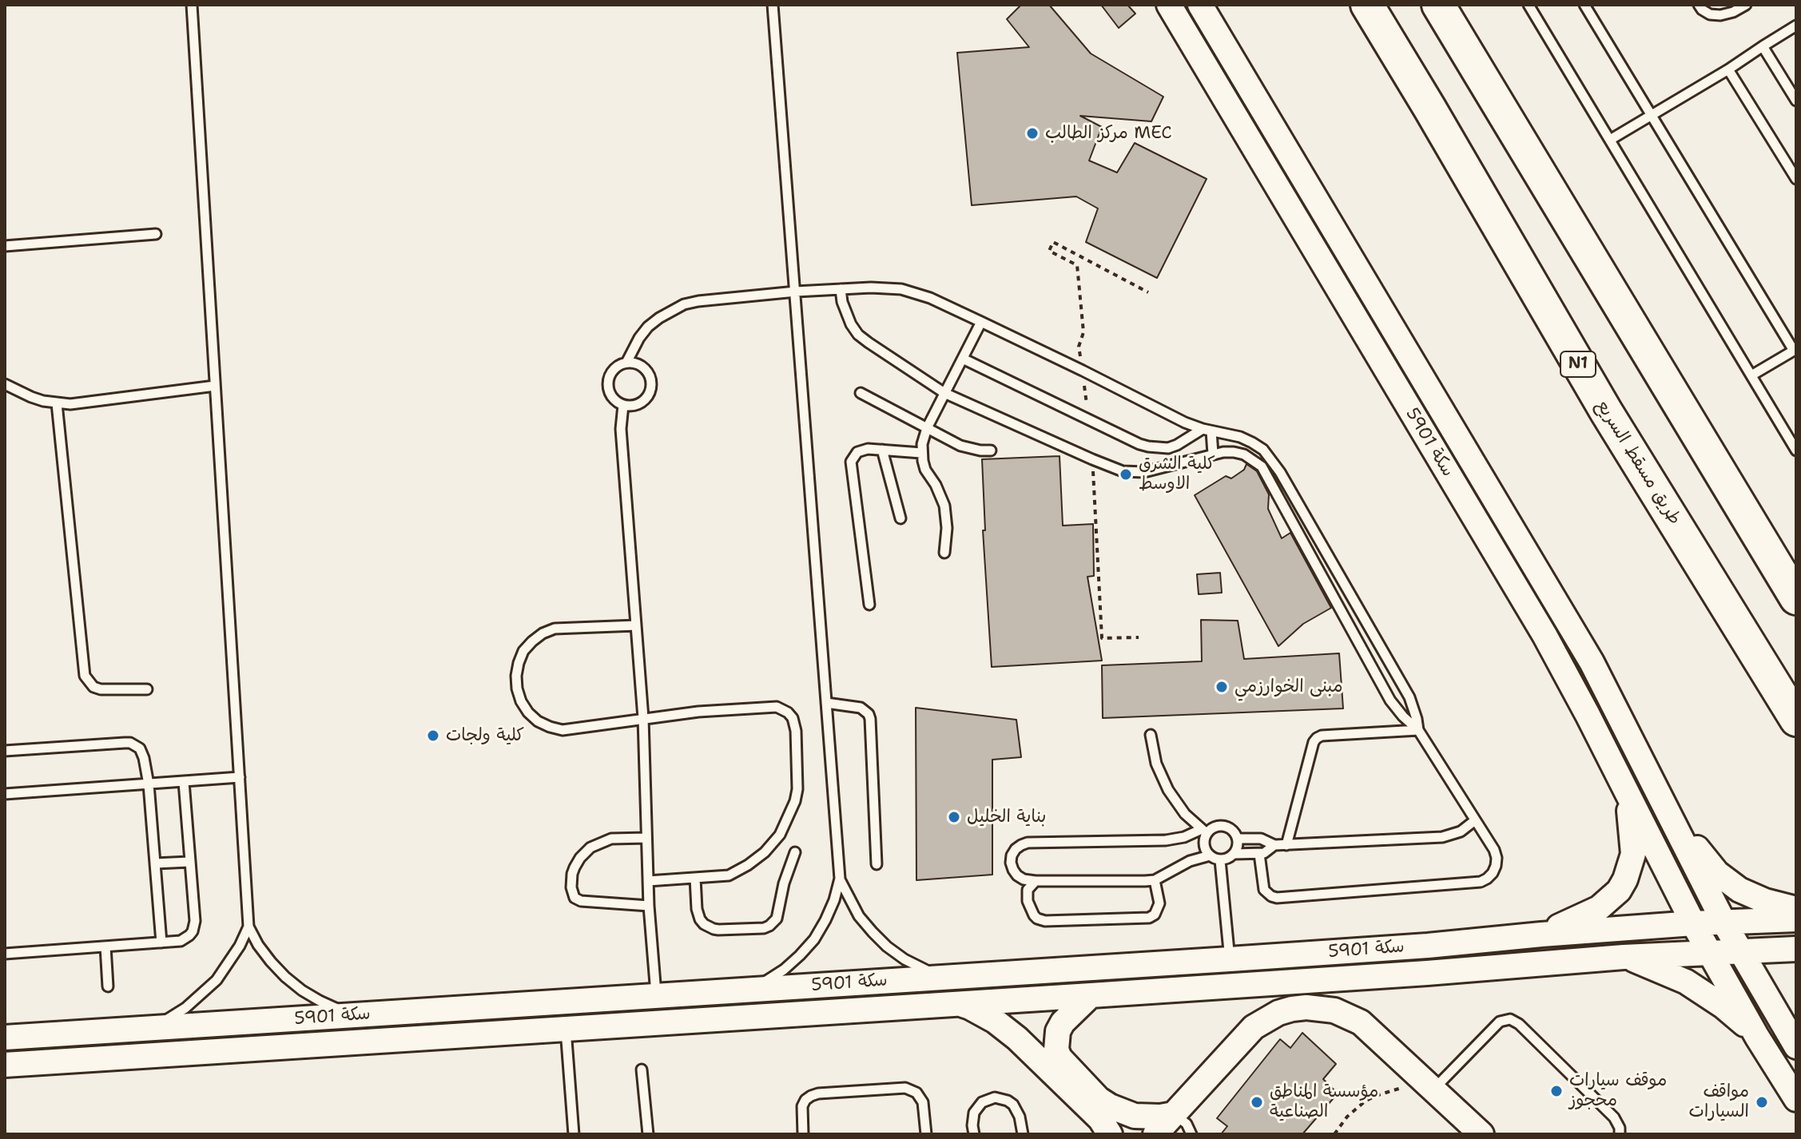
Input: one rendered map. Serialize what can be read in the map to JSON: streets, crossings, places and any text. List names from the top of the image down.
{
  "streets": {
    "highway": ["N1", "طريق مسقط السريع"],
    "street": ["سكة 5901"]
  },
  "places": [
    "مركز الطالب MEC",
    "كلية الشرق الاوسط",
    "مبنى الخوارزمي",
    "كلية ولجات",
    "بناية الخليل",
    "موقف سيارات محجوز",
    "مؤسسة المناطق الصناعية",
    "مواقف السيارات"
  ]
}
